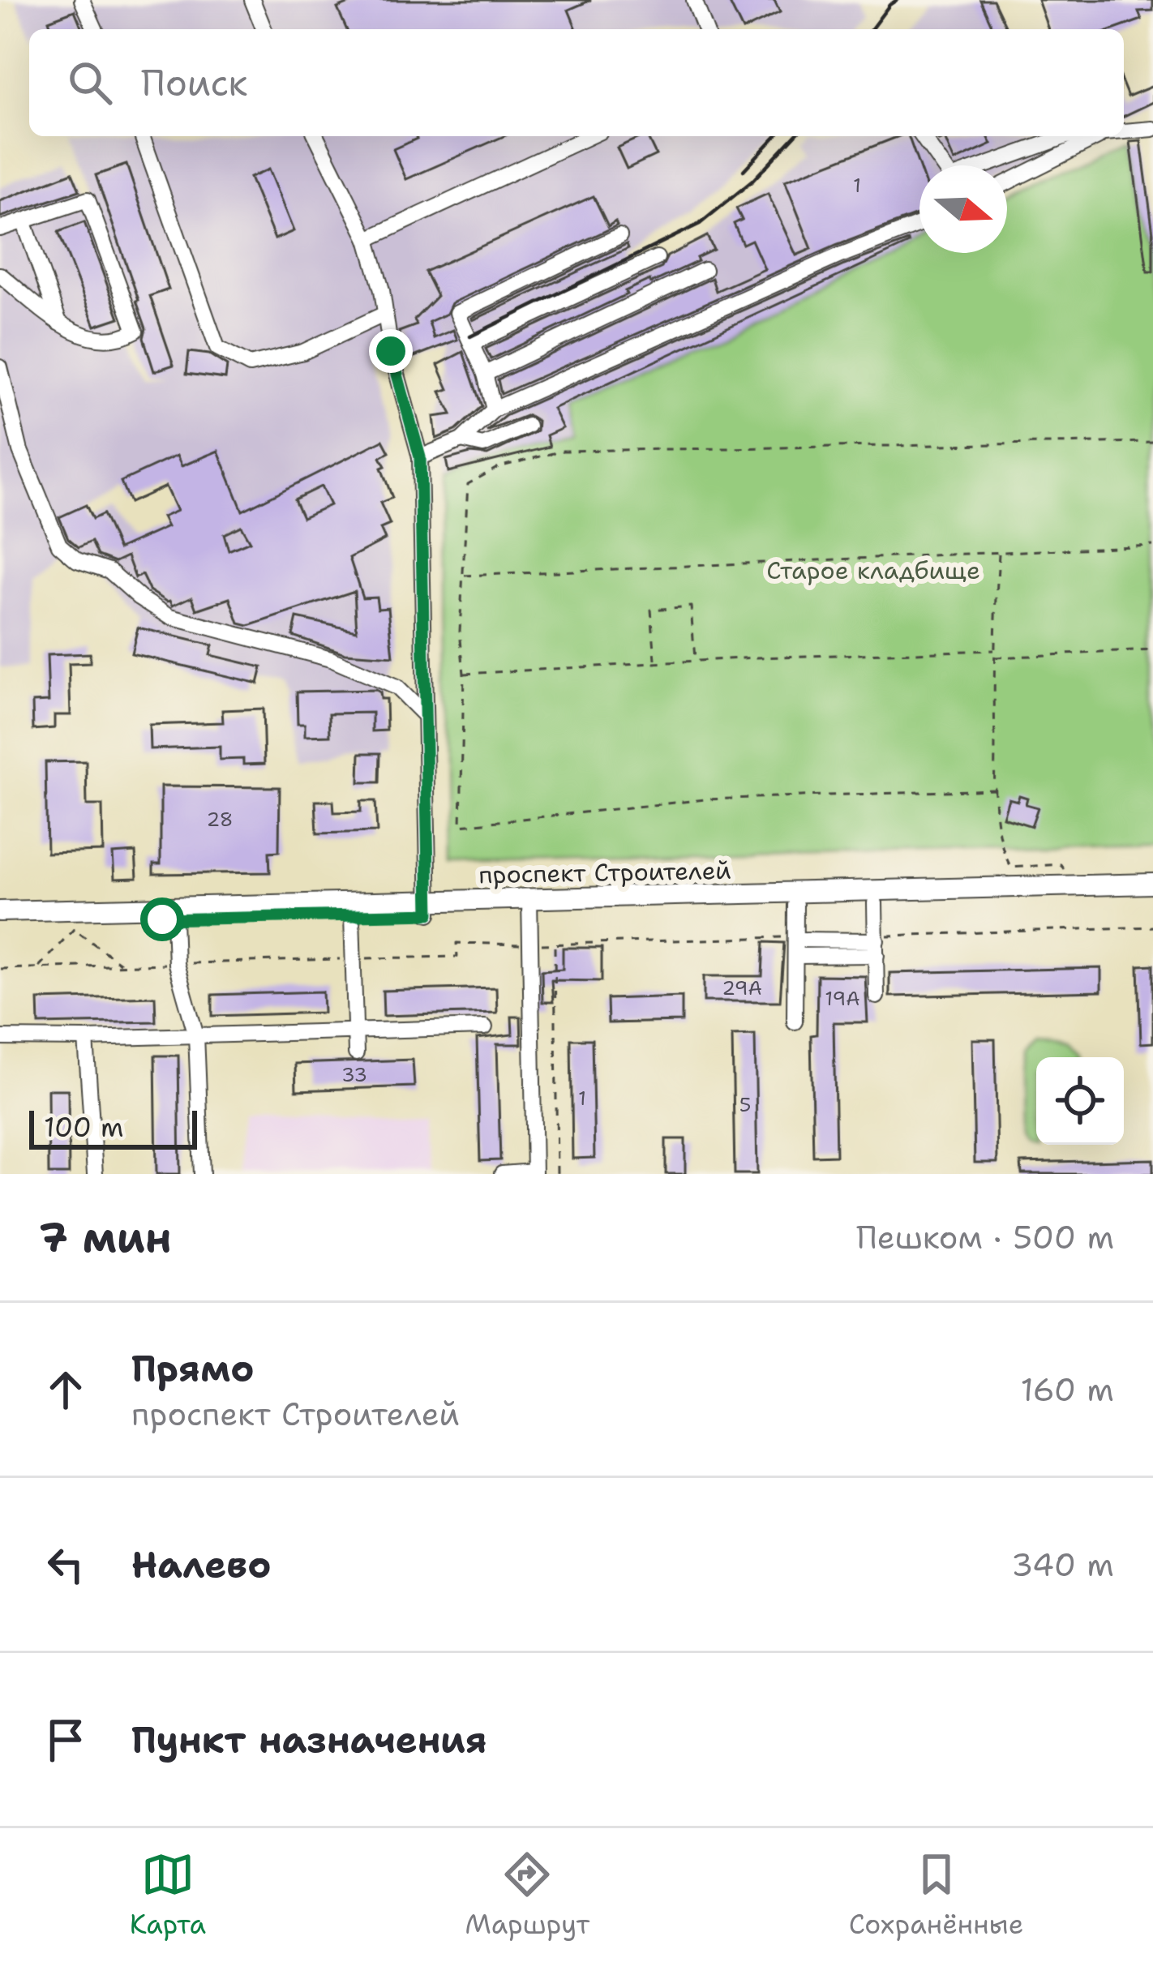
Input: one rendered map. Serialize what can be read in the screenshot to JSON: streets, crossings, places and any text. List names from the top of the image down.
{
  "streets": {
    "main road": ["проспект Строителей"]
  },
  "parks": ["Старое кладбище"],
  "house_numbers": [
    "1",
    "28",
    "29А",
    "19А",
    "33",
    "1",
    "5"
  ],
  "scale_bar": "100 m",
  "north": "right",
  "page": {
    "search": "Поиск",
    "scale": "100 m",
    "heading": ["7 мин", "Пешком · 500 m"],
    "list": [
      ["Прямо", "проспект Строителей", "160 m"],
      ["Налево", "340 m"],
      "Пункт назначения"
    ],
    "nav": ["Карта", "Маршрут", "Сохранённые"]
  }
}
